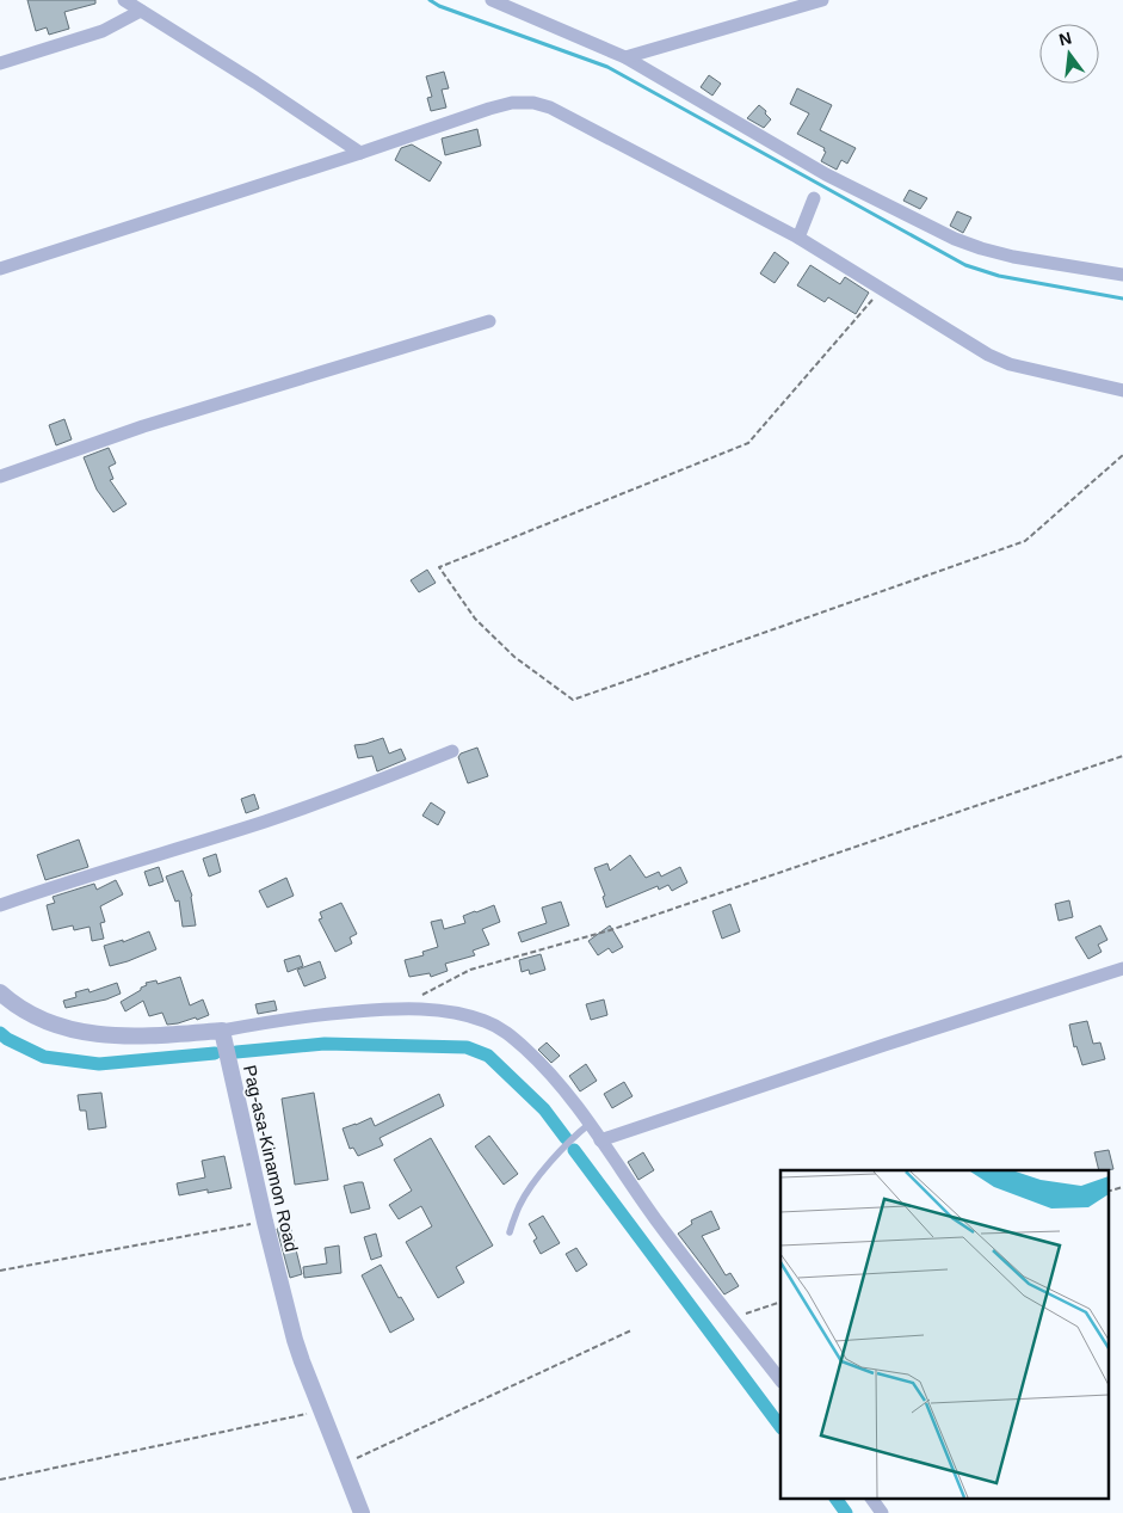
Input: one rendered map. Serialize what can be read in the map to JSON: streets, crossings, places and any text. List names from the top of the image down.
{
  "streets": {
    "street": ["Pag-asa-Kinamon Road"]
  },
  "north": "top"
}
